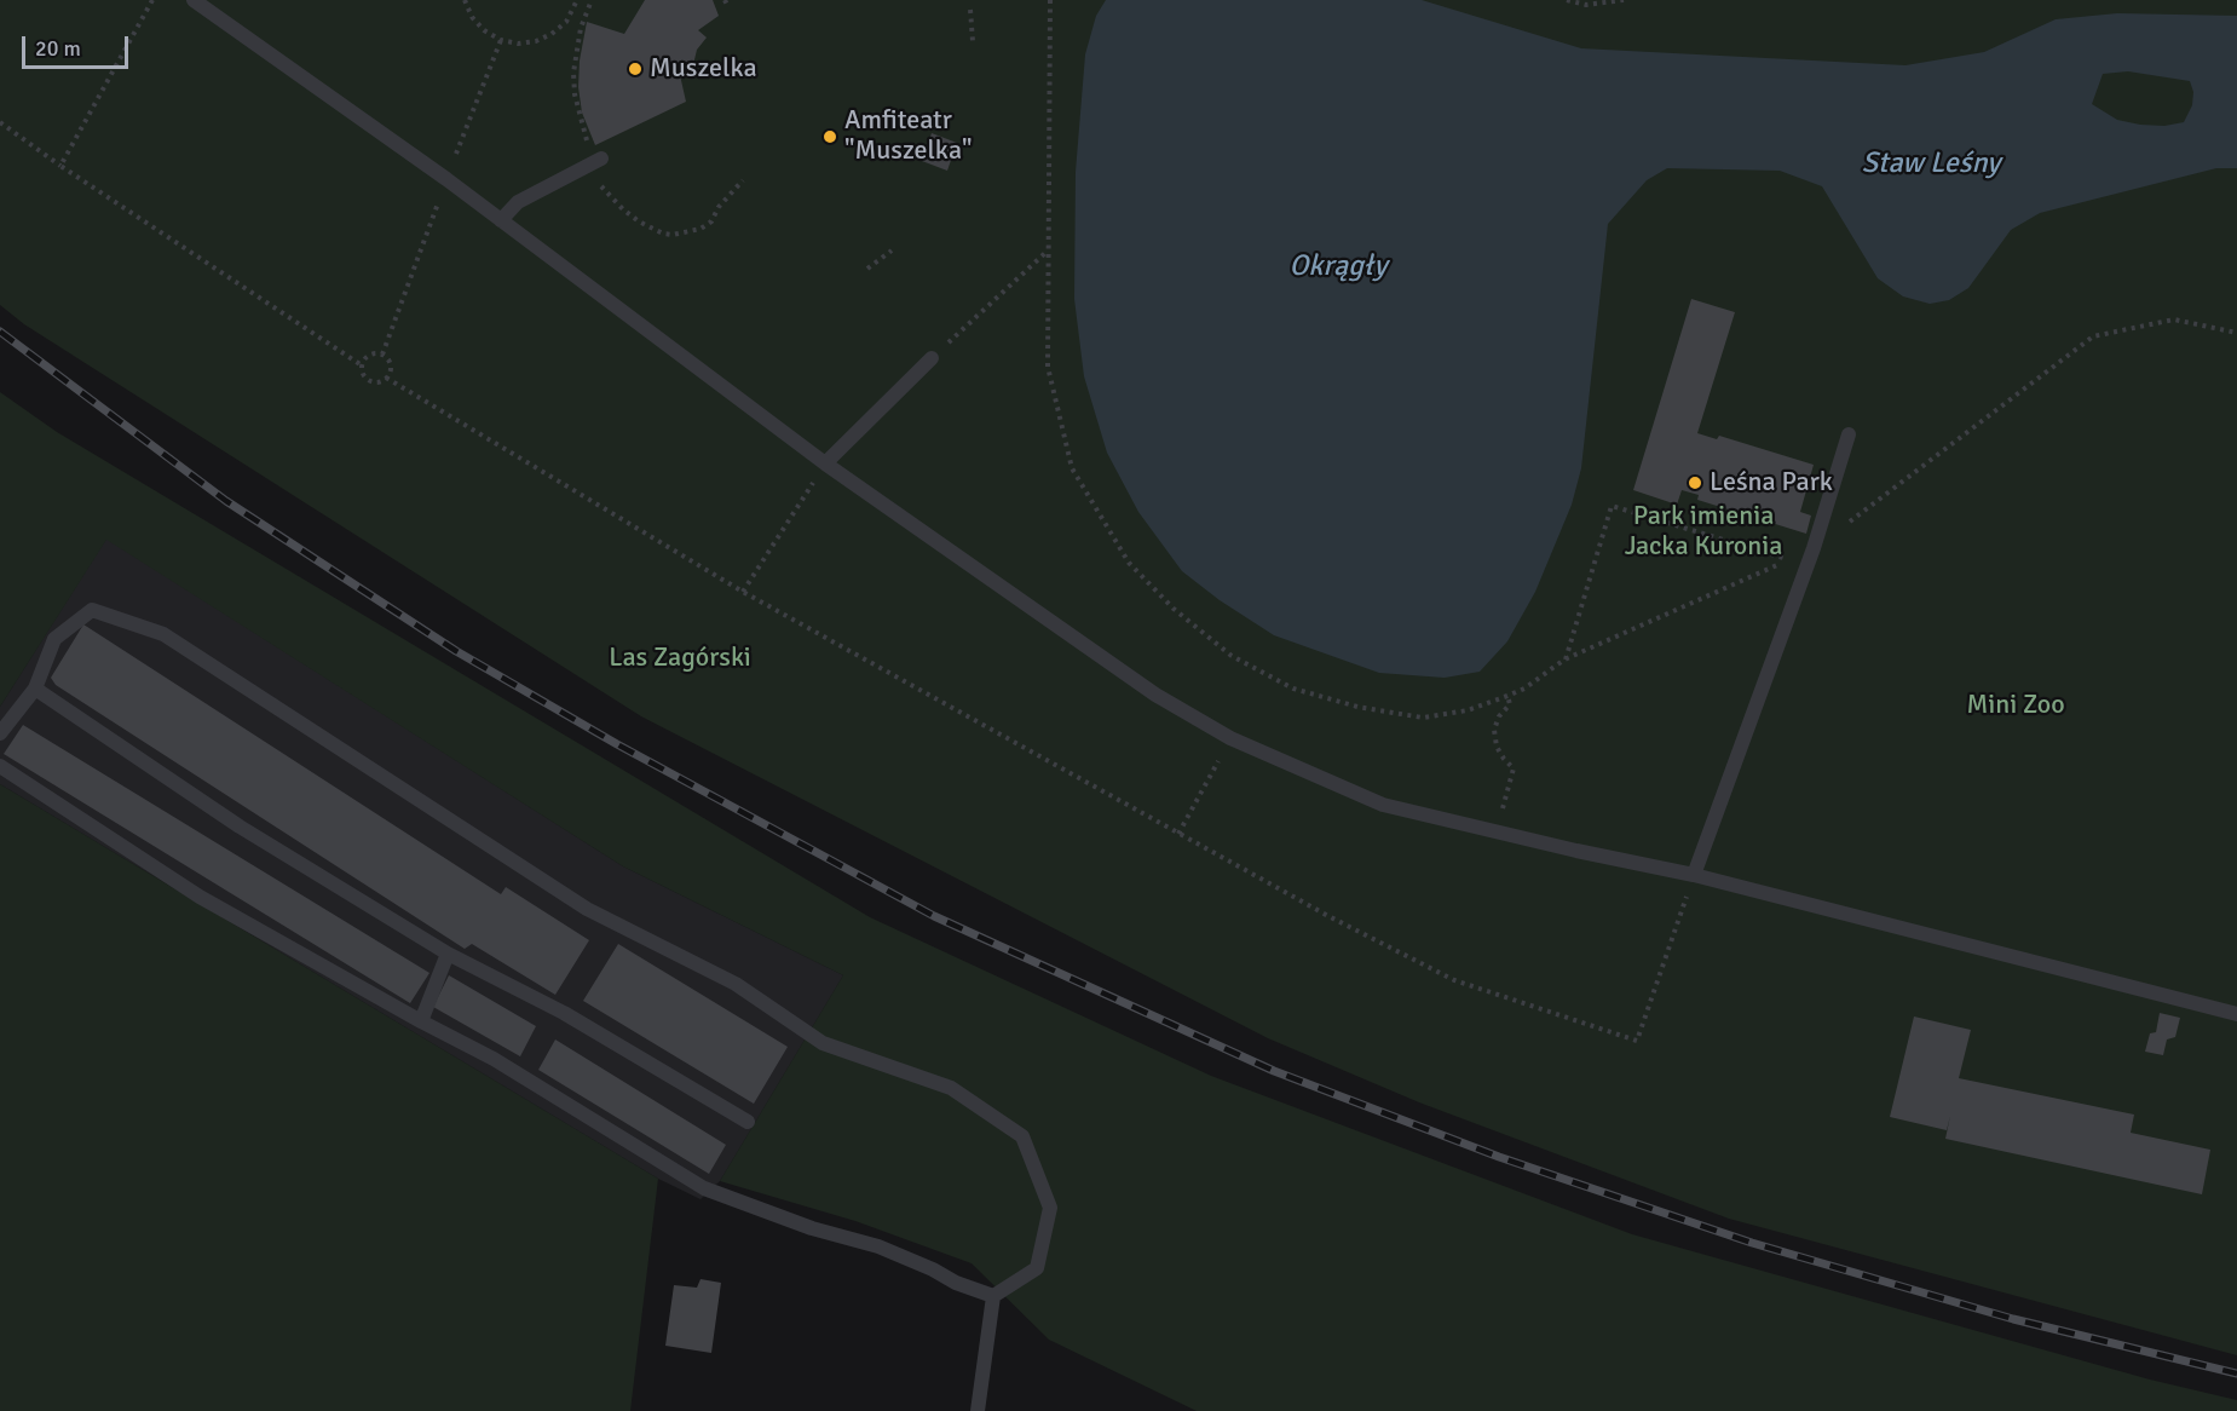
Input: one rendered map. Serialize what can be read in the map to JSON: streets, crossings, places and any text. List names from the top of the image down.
{
  "water": ["Staw Leśny", "Okrągły"],
  "parks": ["Park imienia Jacka Kuronia", "Las Zagórski", "Mini Zoo"],
  "places": ["Muszelka", "Amfiteatr \"Muszelka\"", "Leśna Park"],
  "scale_bar": "20 m"
}
